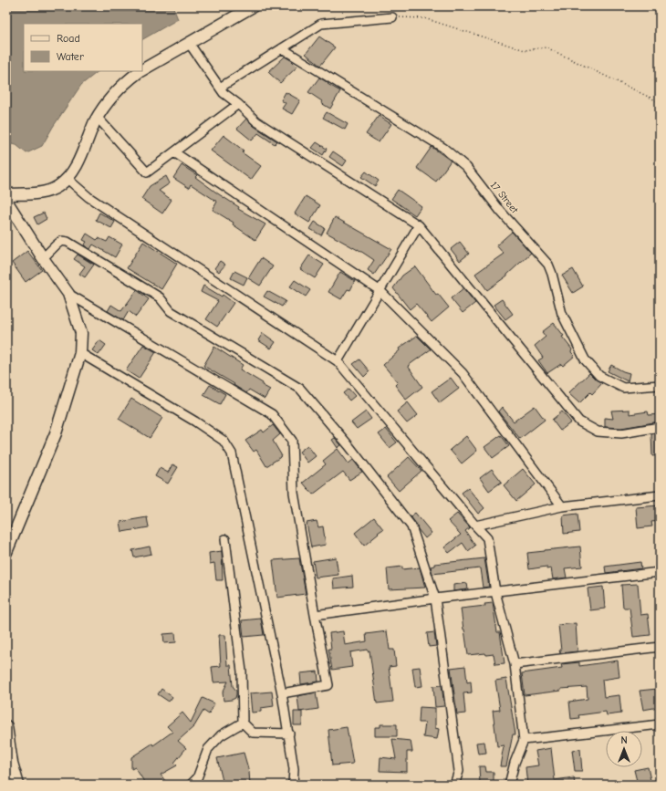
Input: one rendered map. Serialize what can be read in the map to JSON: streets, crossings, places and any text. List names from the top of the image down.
{
  "streets": {
    "street": ["17 Street"]
  },
  "legend": ["Road", "Water"],
  "north": "top"
}
